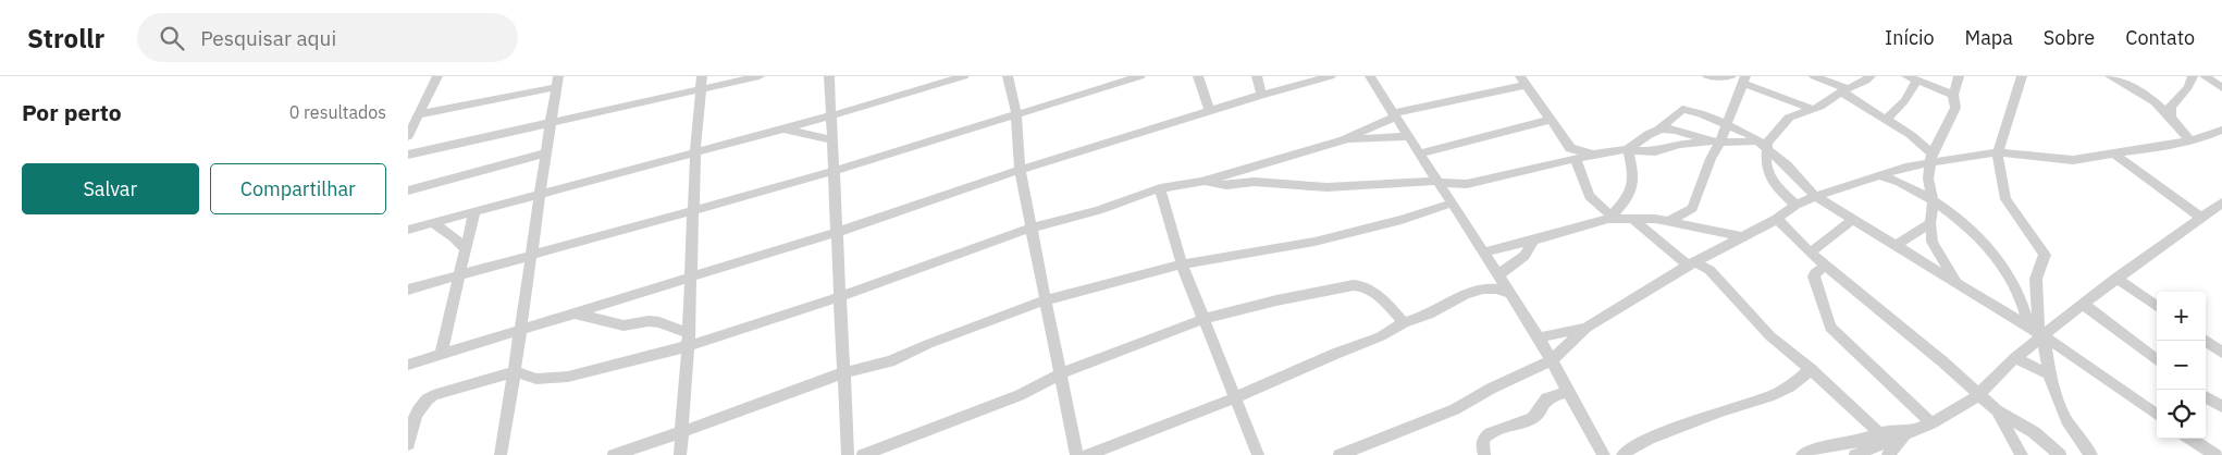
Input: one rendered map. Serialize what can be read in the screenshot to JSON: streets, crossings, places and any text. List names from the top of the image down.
{
  "page": {
    "header": "Strollr",
    "search": "Pesquisar aqui",
    "nav": [
      "Início",
      "Mapa",
      "Sobre",
      "Contato"
    ],
    "heading": ["Por perto", "0 resultados"],
    "buttons": ["Salvar", "Compartilhar"],
    "map_buttons": ["+", "−"]
  }
}
